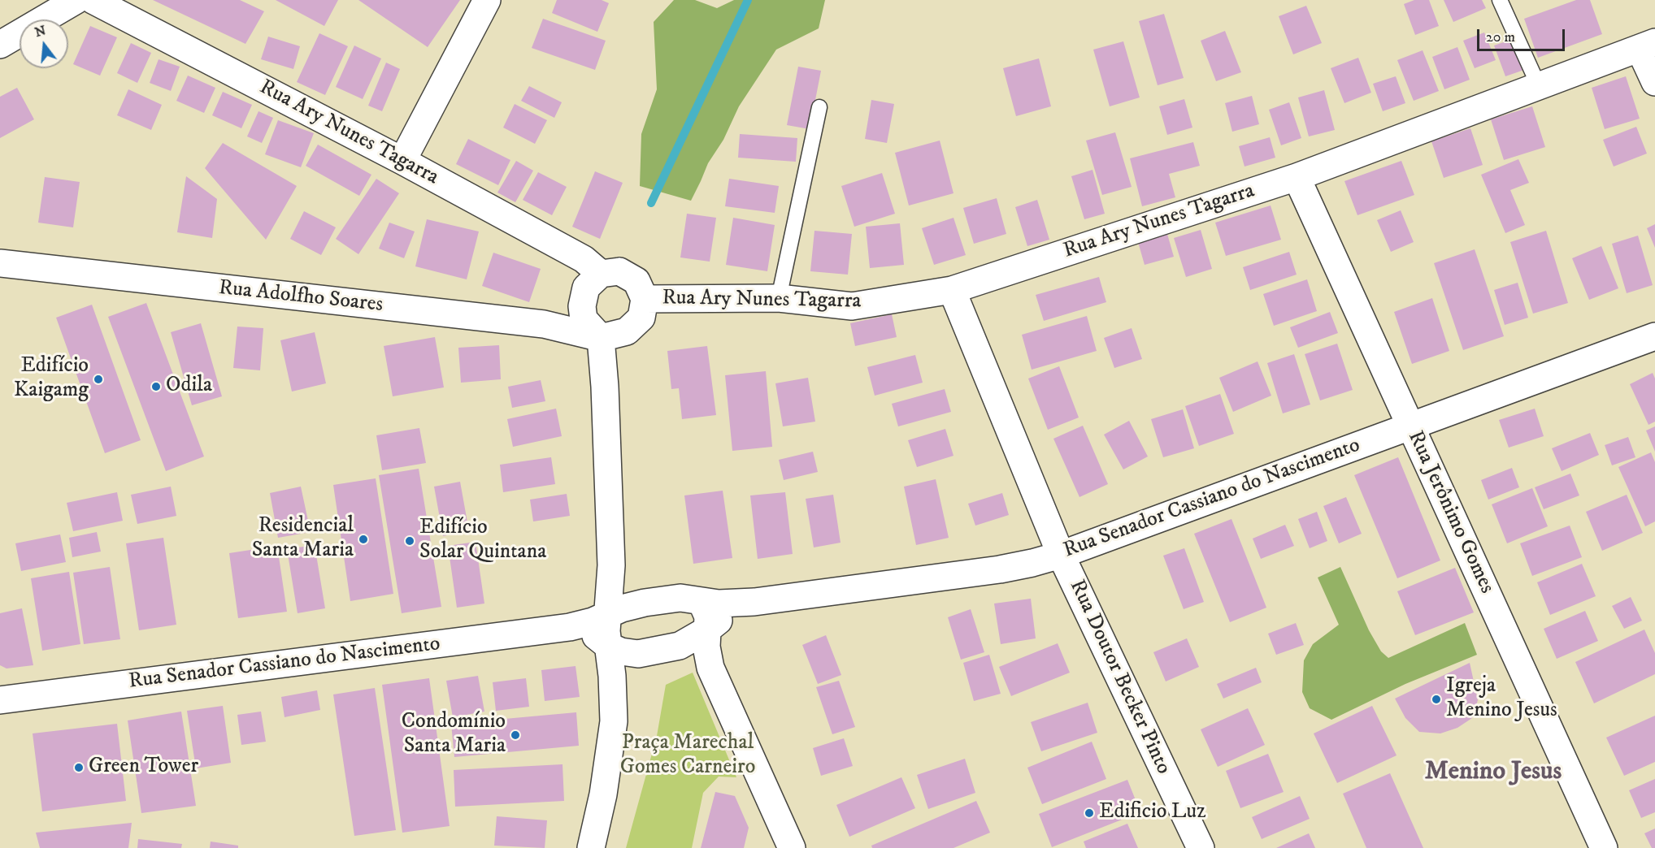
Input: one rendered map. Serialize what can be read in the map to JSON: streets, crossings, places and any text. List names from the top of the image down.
{
  "streets": {
    "street": [
      "Rua Ary Nunes Tagarra",
      "Rua Adolfho Soares",
      "Rua Senador Cassiano do Nascimento",
      "Rua Jerônimo Gomes",
      "Rua Doutor Becker Pinto"
    ]
  },
  "crossings": [
    ["Rua Ary Nunes Tagarra", "Rua Adolfho Soares"],
    ["Rua Ary Nunes Tagarra", "Rua Jerônimo Gomes"],
    ["Rua Ary Nunes Tagarra", "Rua Doutor Becker Pinto"],
    ["Rua Senador Cassiano do Nascimento", "Rua Jerônimo Gomes"],
    ["Rua Senador Cassiano do Nascimento", "Rua Doutor Becker Pinto"]
  ],
  "districts": ["Menino Jesus"],
  "parks": ["Praça Marechal Gomes Carneiro"],
  "places": [
    "Edifício Kaigamg",
    "Odila",
    "Residencial Santa Maria",
    "Edifício Solar Quintana",
    "Igreja Menino Jesus",
    "Condomínio Santa Maria",
    "Green Tower",
    "Edificio Luz"
  ],
  "scale_bar": "20 m",
  "north": "top"
}
